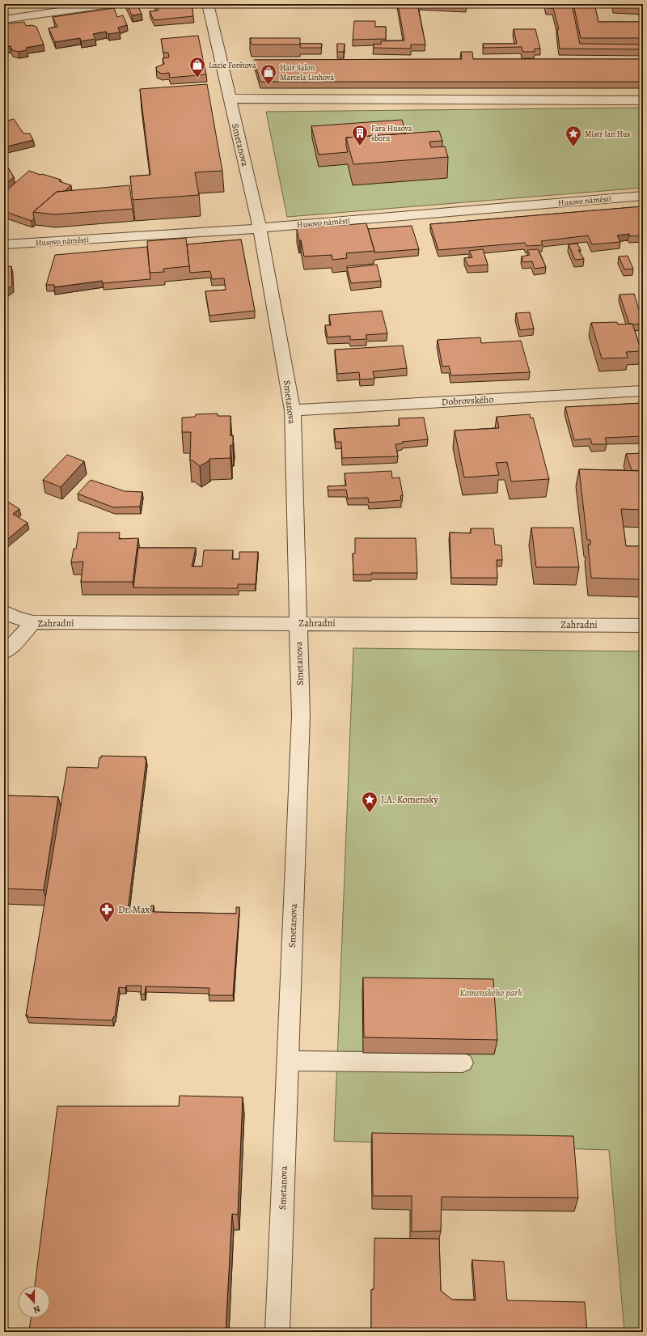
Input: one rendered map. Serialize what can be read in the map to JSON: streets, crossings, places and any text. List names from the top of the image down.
{
  "streets": {
    "street": [
      "Smetanova",
      "Husovo náměstí",
      "Dobrovského",
      "Zahradní"
    ]
  },
  "crossings": [
    ["Smetanova", "Husovo náměstí"],
    ["Smetanova", "Dobrovského"],
    ["Smetanova", "Zahradní"]
  ],
  "parks": ["Komenského park"],
  "places": {
    "shop": ["Lucie Forštová", "Hair Salon Marcela Linhová"],
    "building": ["Fara Husova sboru"],
    "place": ["Mistr Jan Hus", "J.A. Komenský"],
    "pharmacy": ["Dr. Max"]
  },
  "north": "bottom"
}
